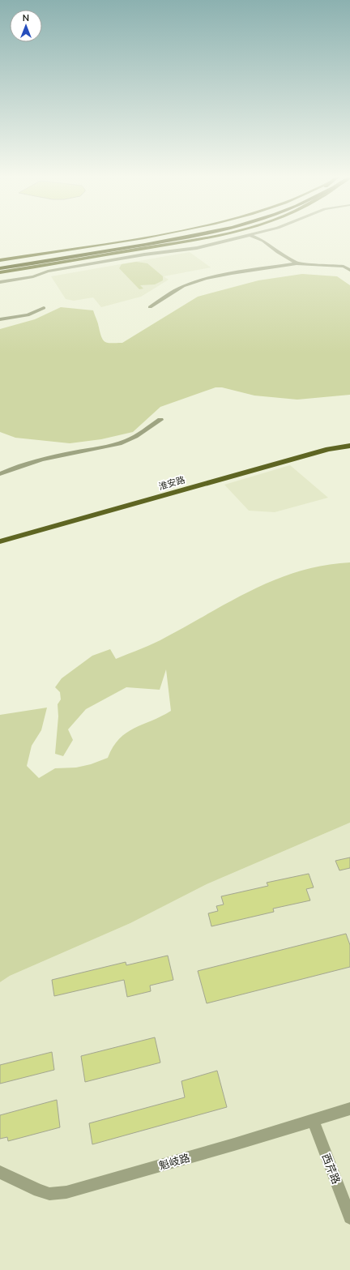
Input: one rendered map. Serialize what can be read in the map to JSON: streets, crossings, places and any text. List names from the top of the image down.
{
  "streets": {
    "main road": ["淮安路"],
    "street": ["魁岐路", "西芹路"]
  },
  "crossings": [
    ["魁岐路", "西芹路"]
  ],
  "north": "top"
}
